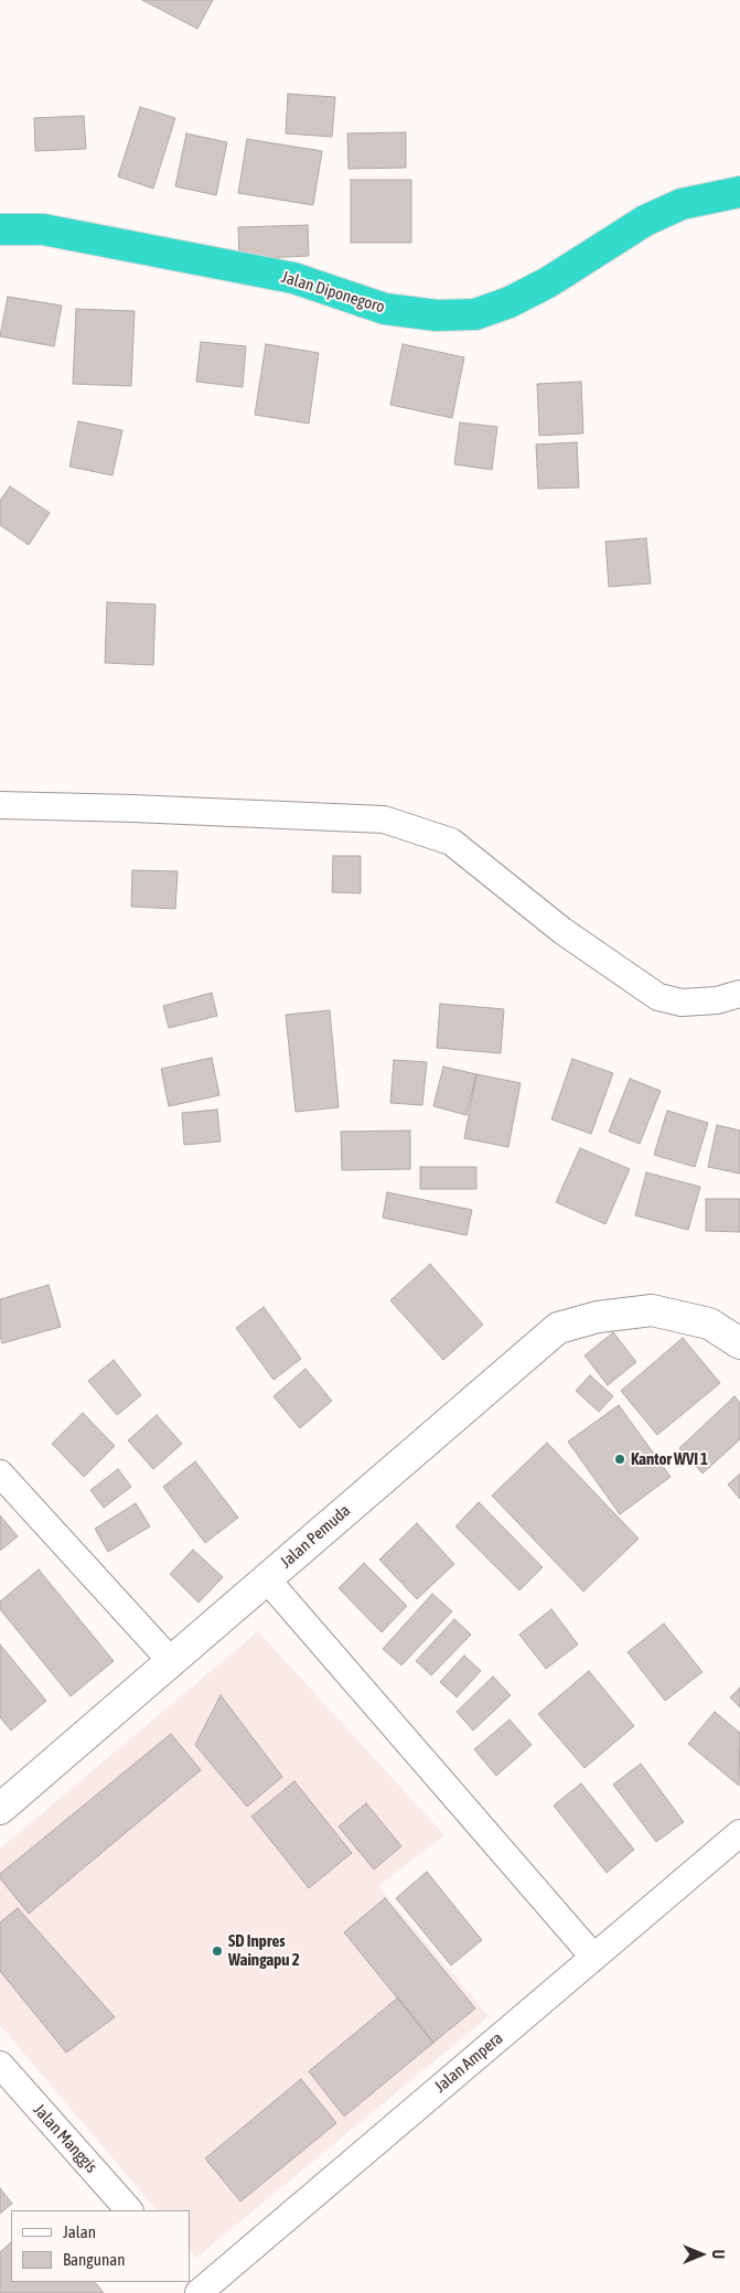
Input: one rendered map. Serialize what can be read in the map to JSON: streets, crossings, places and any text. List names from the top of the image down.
{
  "streets": {
    "highway": ["Jalan Diponegoro"],
    "street": ["Jalan Pemuda", "Jalan Ampera", "Jalan Manggis"]
  },
  "places": ["Kantor WVI 1", "SD Inpres Waingapu 2"],
  "legend": ["Jalan", "Bangunan"],
  "north": "right"
}
